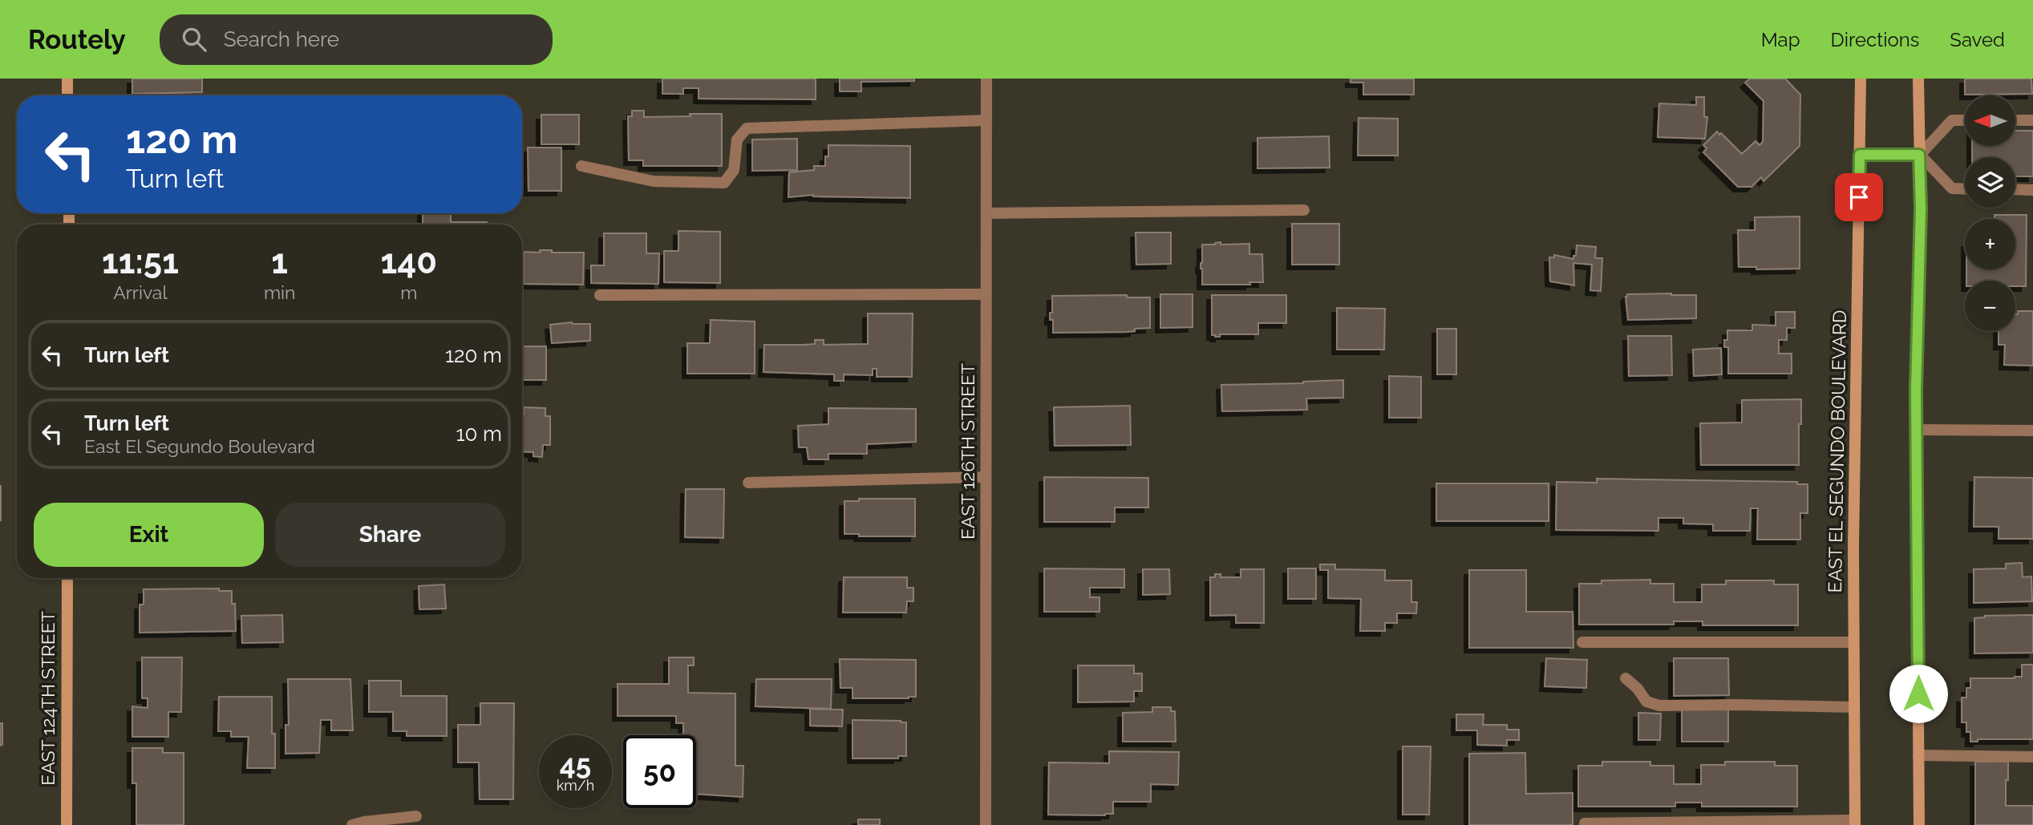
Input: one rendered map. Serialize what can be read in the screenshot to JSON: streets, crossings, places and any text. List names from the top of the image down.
{
  "streets": {
    "main road": ["EAST EL SEGUNDO BOULEVARD", "EAST 124TH STREET"],
    "street": ["EAST 126TH STREET"]
  },
  "north": "left",
  "page": {
    "header": "Routely",
    "search": "Search here",
    "nav": ["Map", "Directions", "Saved"],
    "map_buttons": ["+", "−"],
    "turn": ["120 m", "Turn left"],
    "eta": [
      "11:51",
      "Arrival",
      "1",
      "min",
      "140",
      "m"
    ],
    "list": [
      {
        "name": "Turn left",
        "value": "120 m"
      },
      {
        "name": "Turn left",
        "note": "East El Segundo Boulevard",
        "value": "10 m"
      }
    ],
    "buttons": ["Exit", "Share"],
    "speed": "45 km/h",
    "limit": "50"
  }
}
